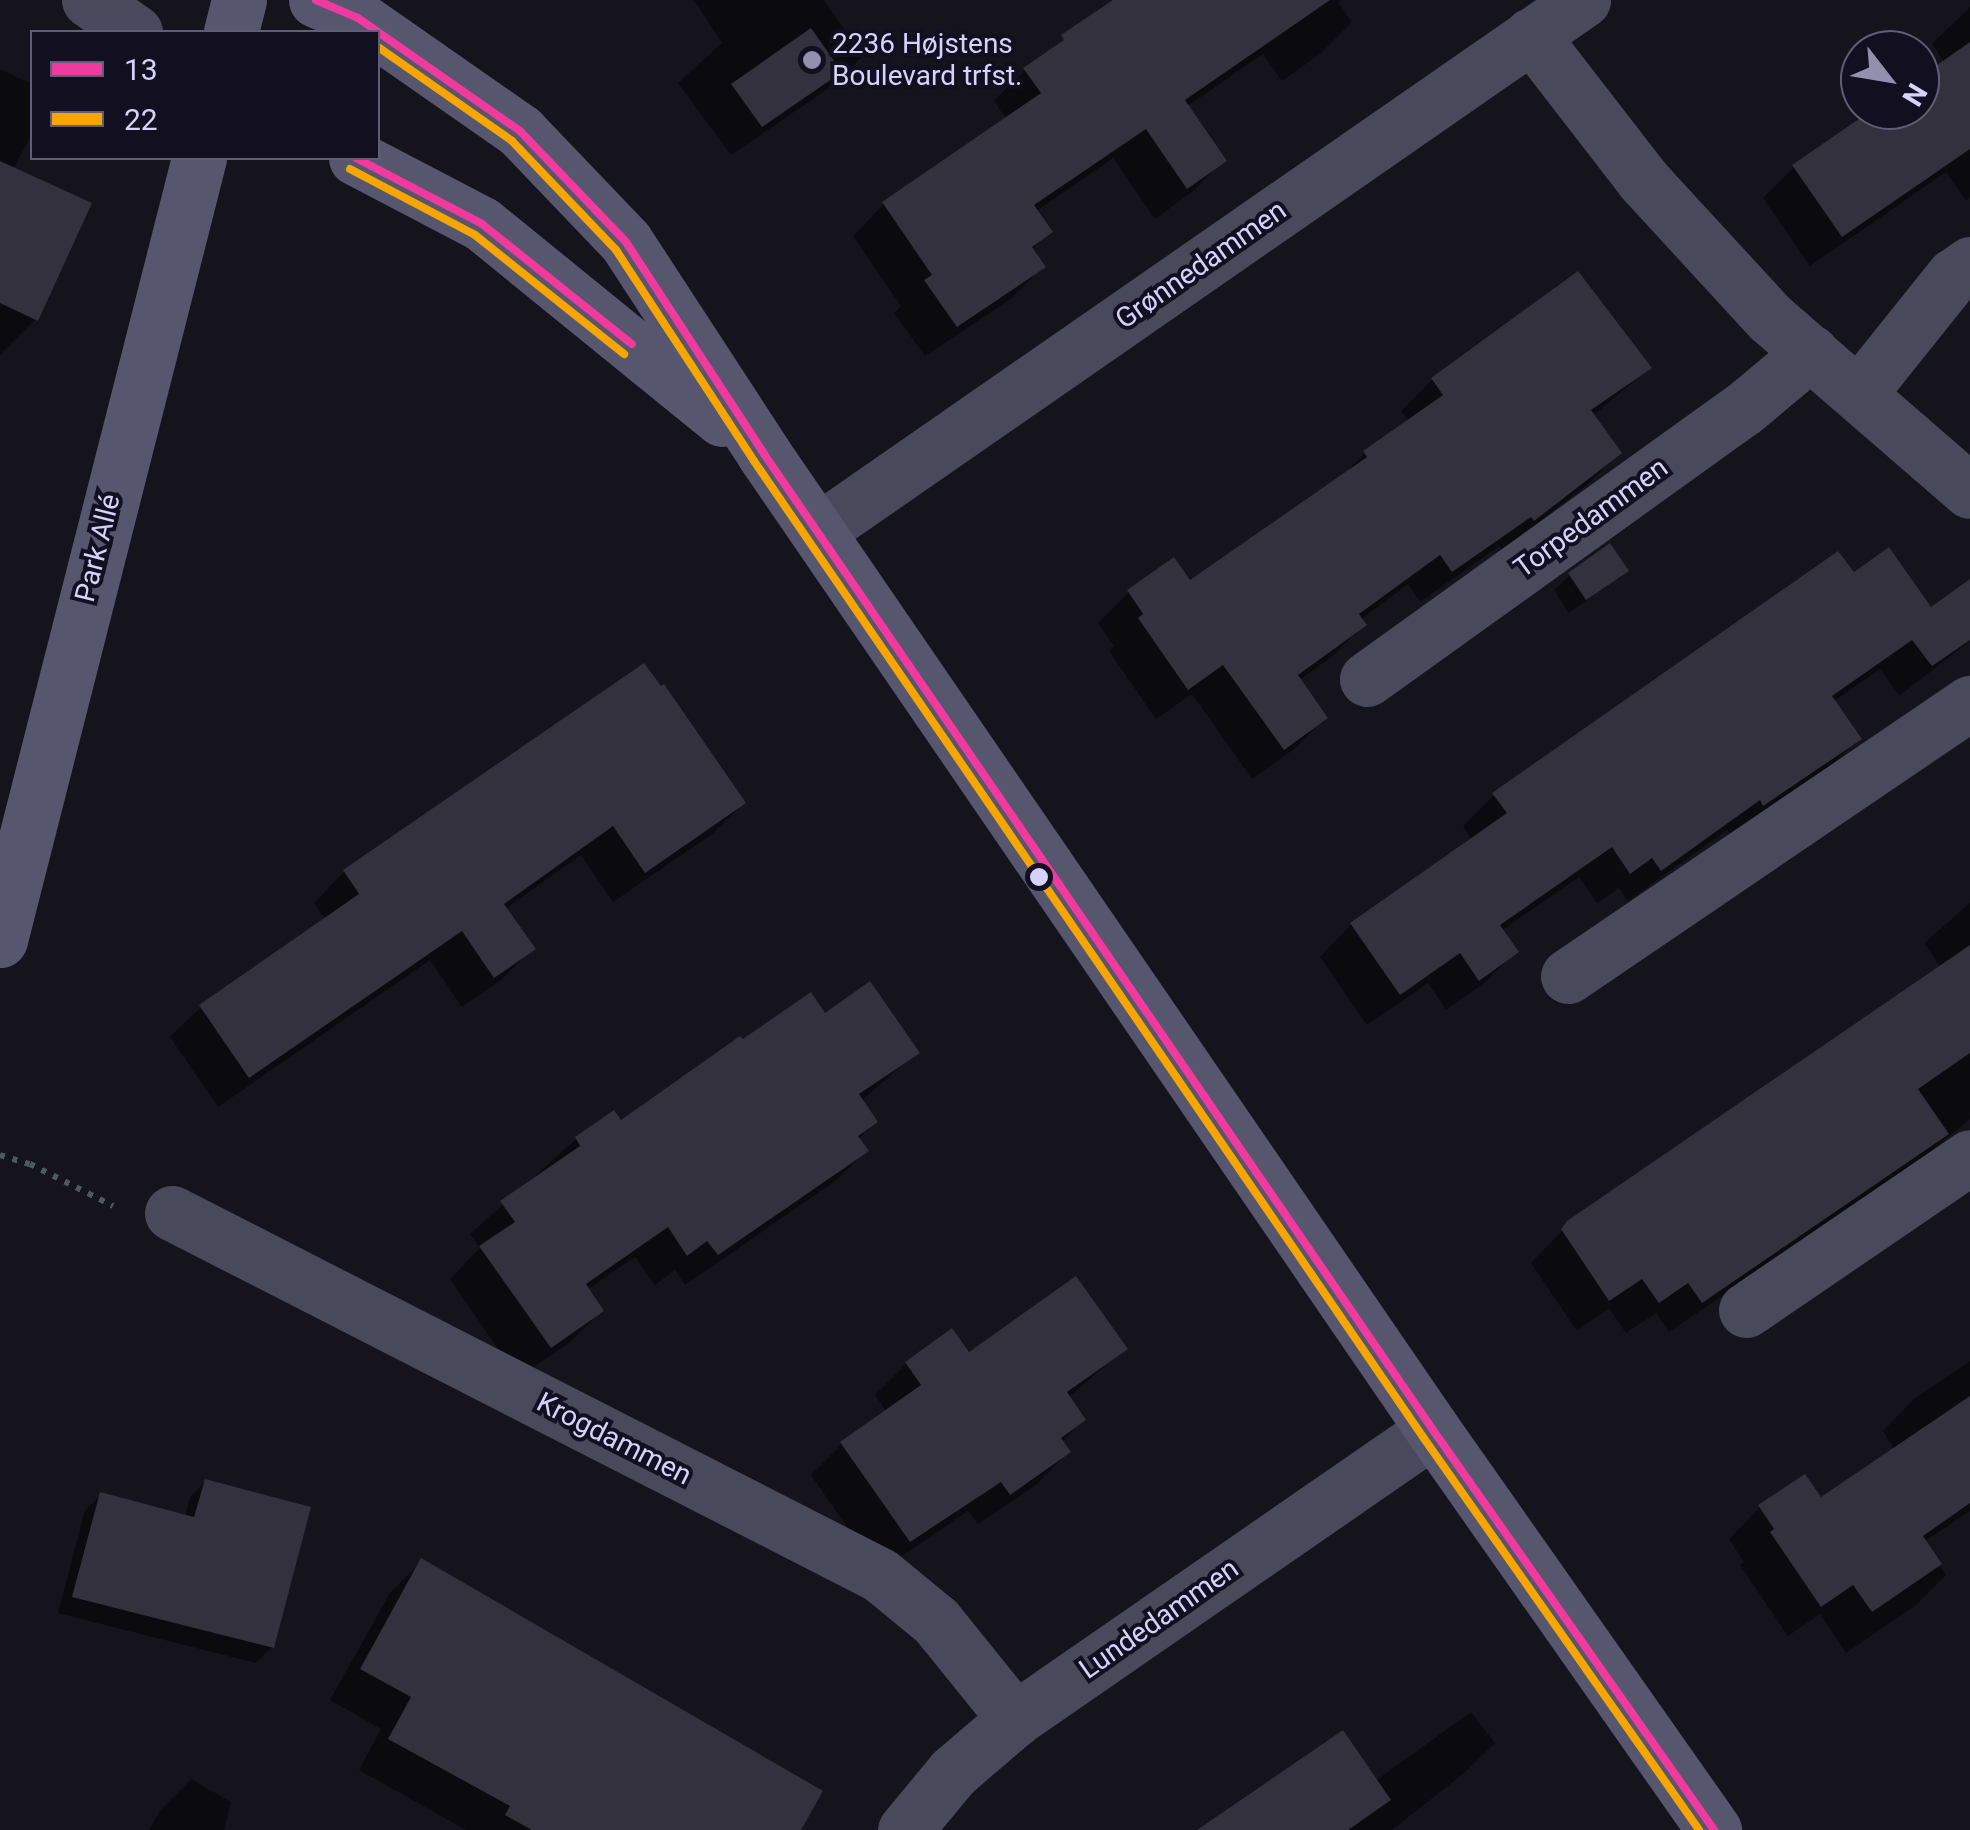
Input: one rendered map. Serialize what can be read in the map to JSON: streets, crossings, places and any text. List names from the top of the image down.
{
  "streets": {
    "street": [
      "Grønnedammen",
      "Torpedammen",
      "Park Allé",
      "Krogdammen",
      "Lundedammen"
    ]
  },
  "crossings": [
    ["Krogdammen", "Lundedammen"]
  ],
  "places": ["2236 Højstens Boulevard trfst."],
  "lines": ["transit line 13", "transit line 22"],
  "legend": ["13", "22"],
  "north": "bottom right"
}
